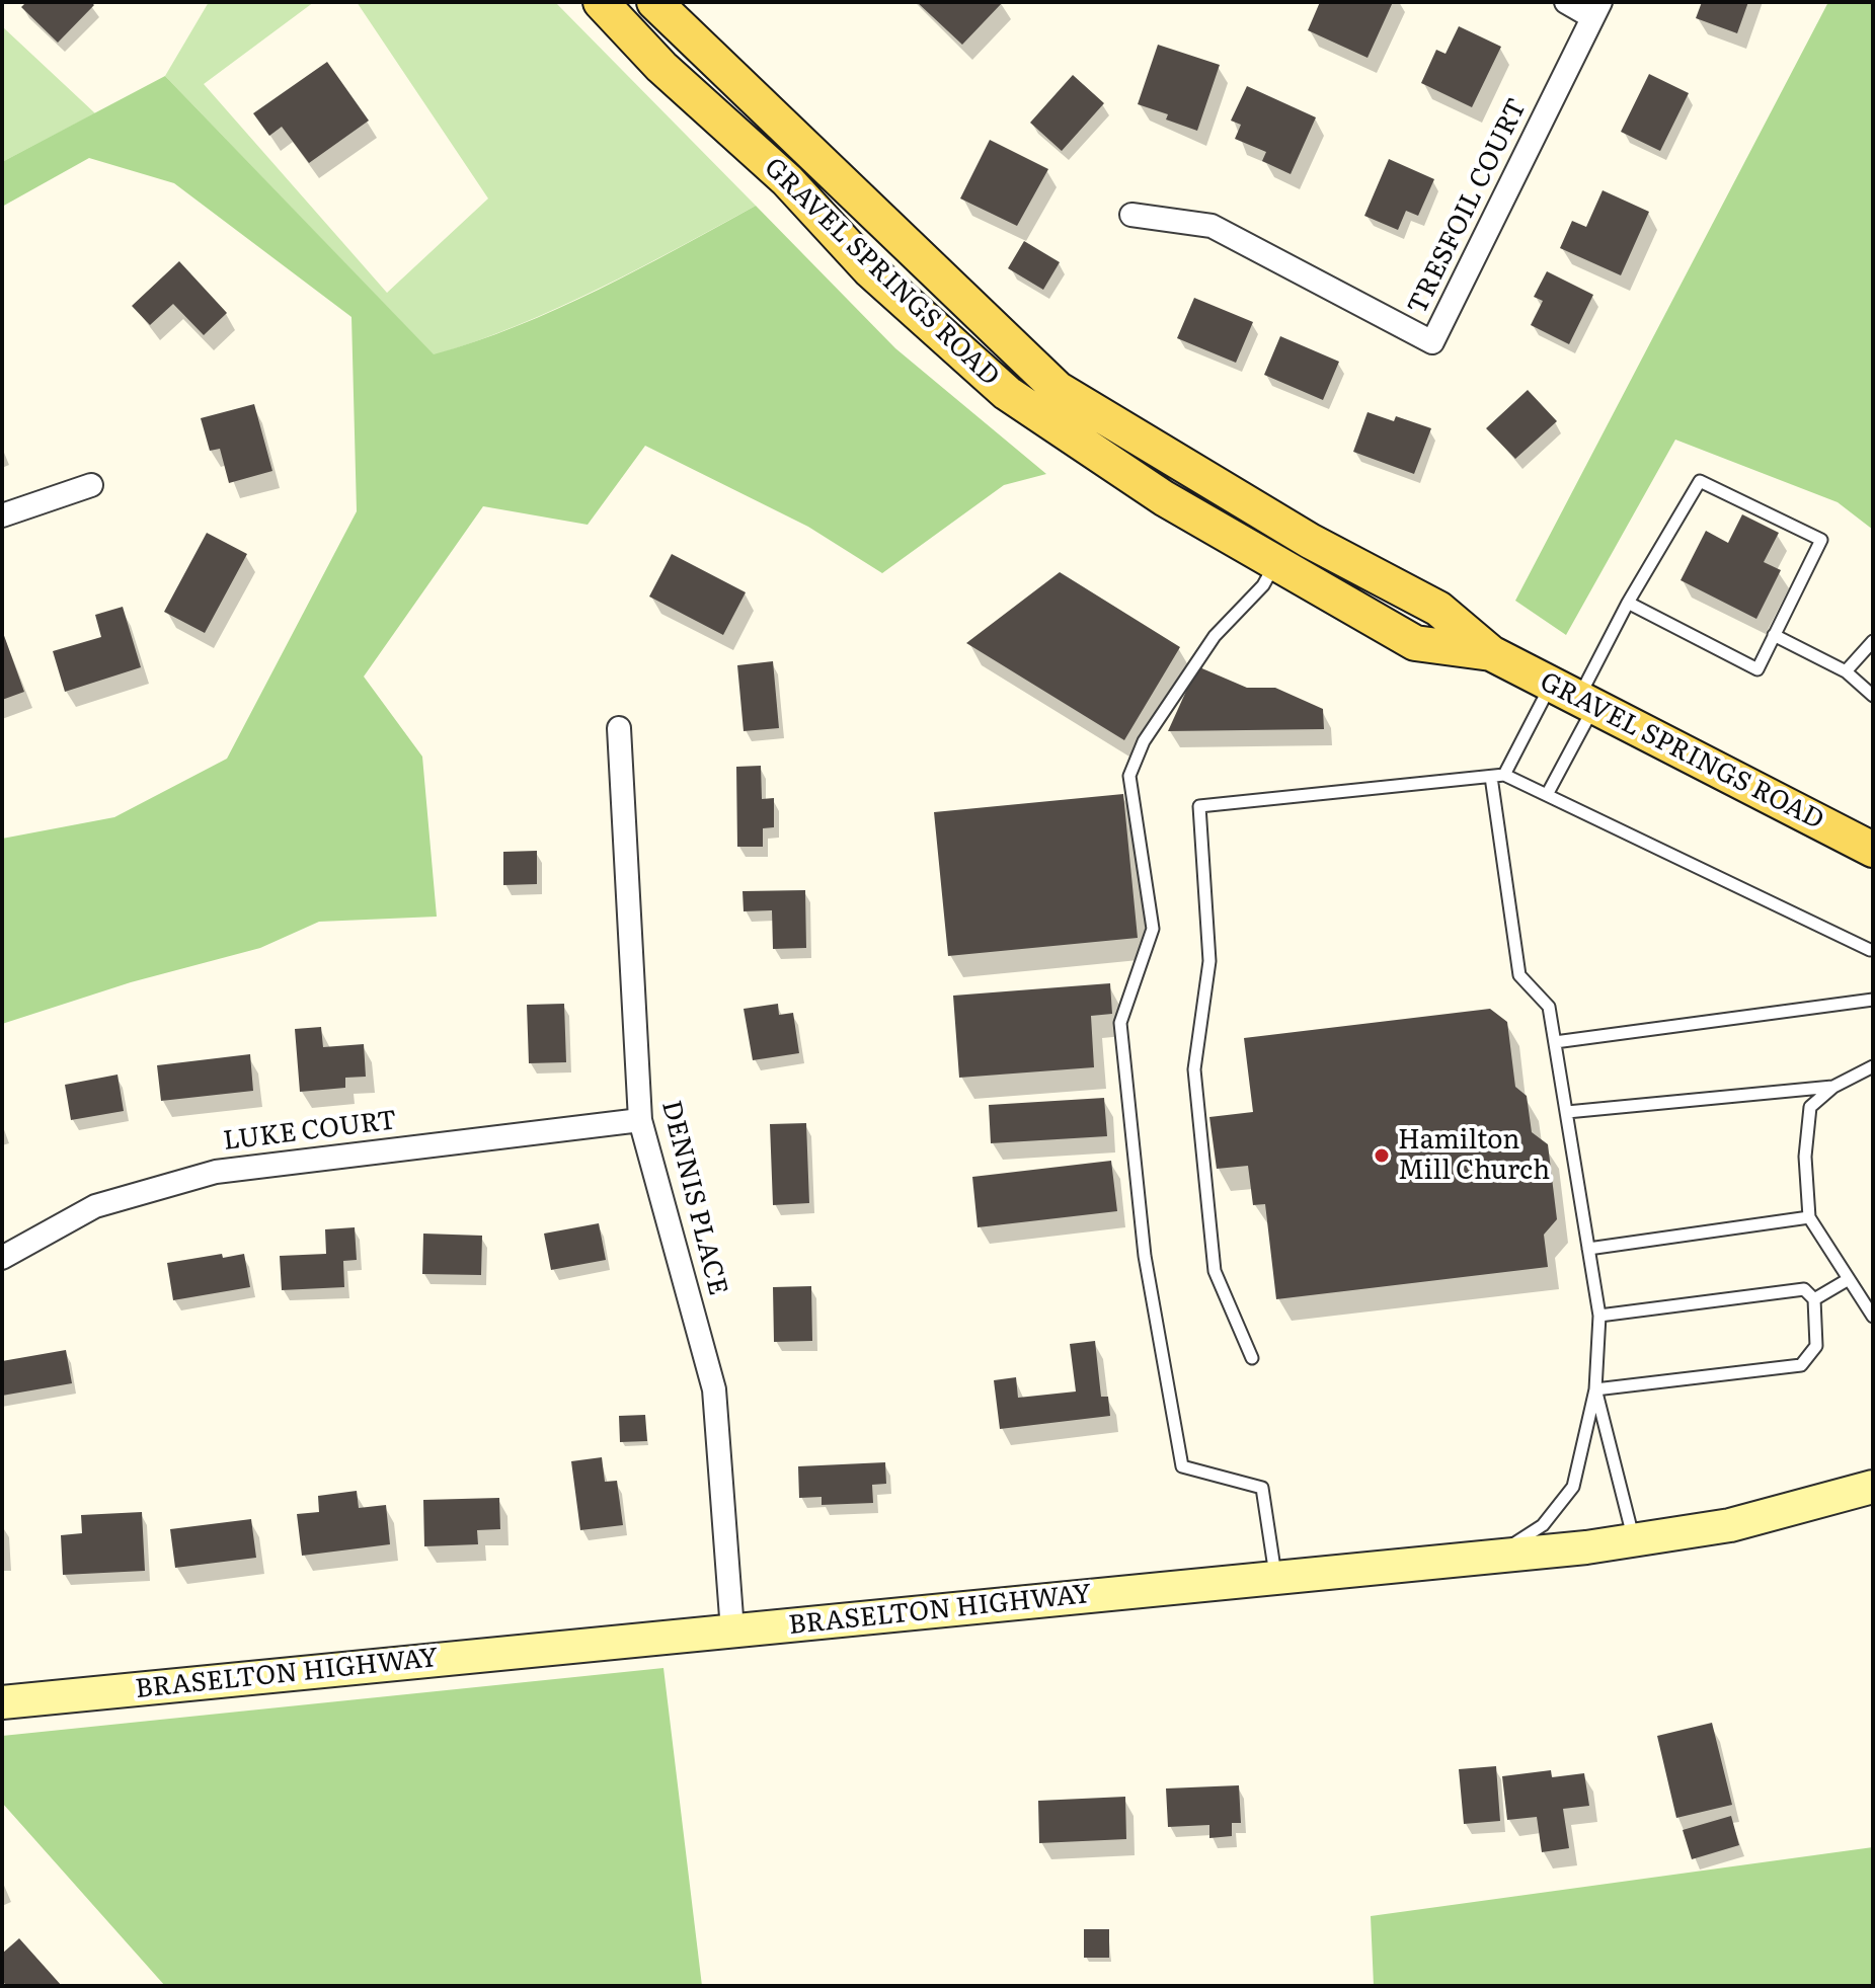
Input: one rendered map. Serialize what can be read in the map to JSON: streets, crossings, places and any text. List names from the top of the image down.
{
  "streets": {
    "main road": ["GRAVEL SPRINGS ROAD", "BRASELTON HIGHWAY"],
    "street": ["TRESFOIL COURT", "LUKE COURT", "DENNIS PLACE"]
  },
  "crossings": [
    ["LUKE COURT", "DENNIS PLACE"],
    ["DENNIS PLACE", "BRASELTON HIGHWAY"]
  ],
  "places": ["Hamilton Mill Church"]
}
